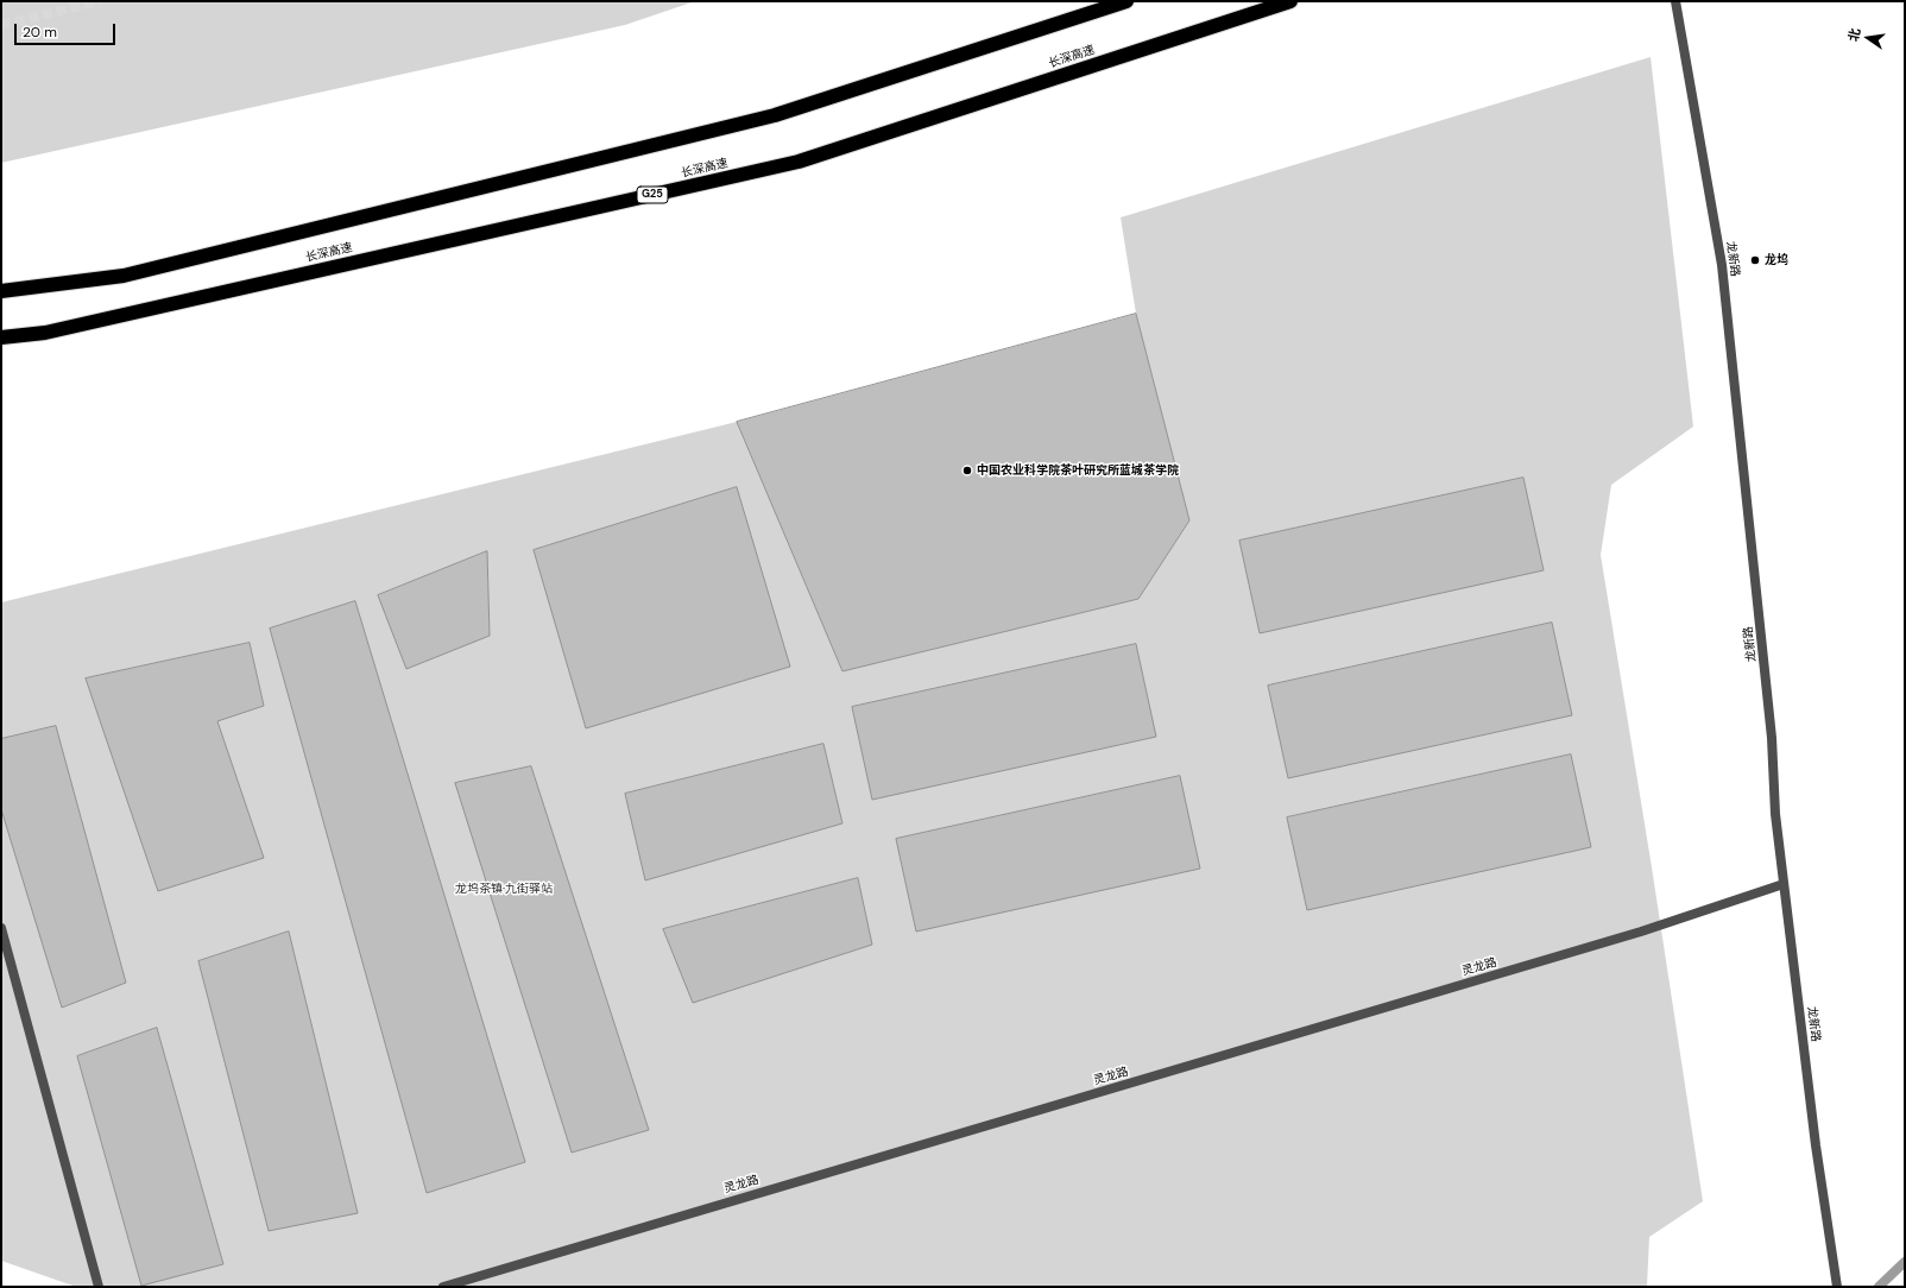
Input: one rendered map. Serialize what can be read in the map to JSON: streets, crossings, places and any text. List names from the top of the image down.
{
  "streets": {
    "highway": ["长深高速", "G25"],
    "street": ["龙新路", "灵龙路"]
  },
  "crossings": [
    ["龙新路", "灵龙路"]
  ],
  "parks": ["龙坞茶镇·九街驿站"],
  "places": ["龙坞", "中国农业科学院茶叶研究所蓝城茶学院"],
  "scale_bar": "20 m",
  "north": "left"
}
